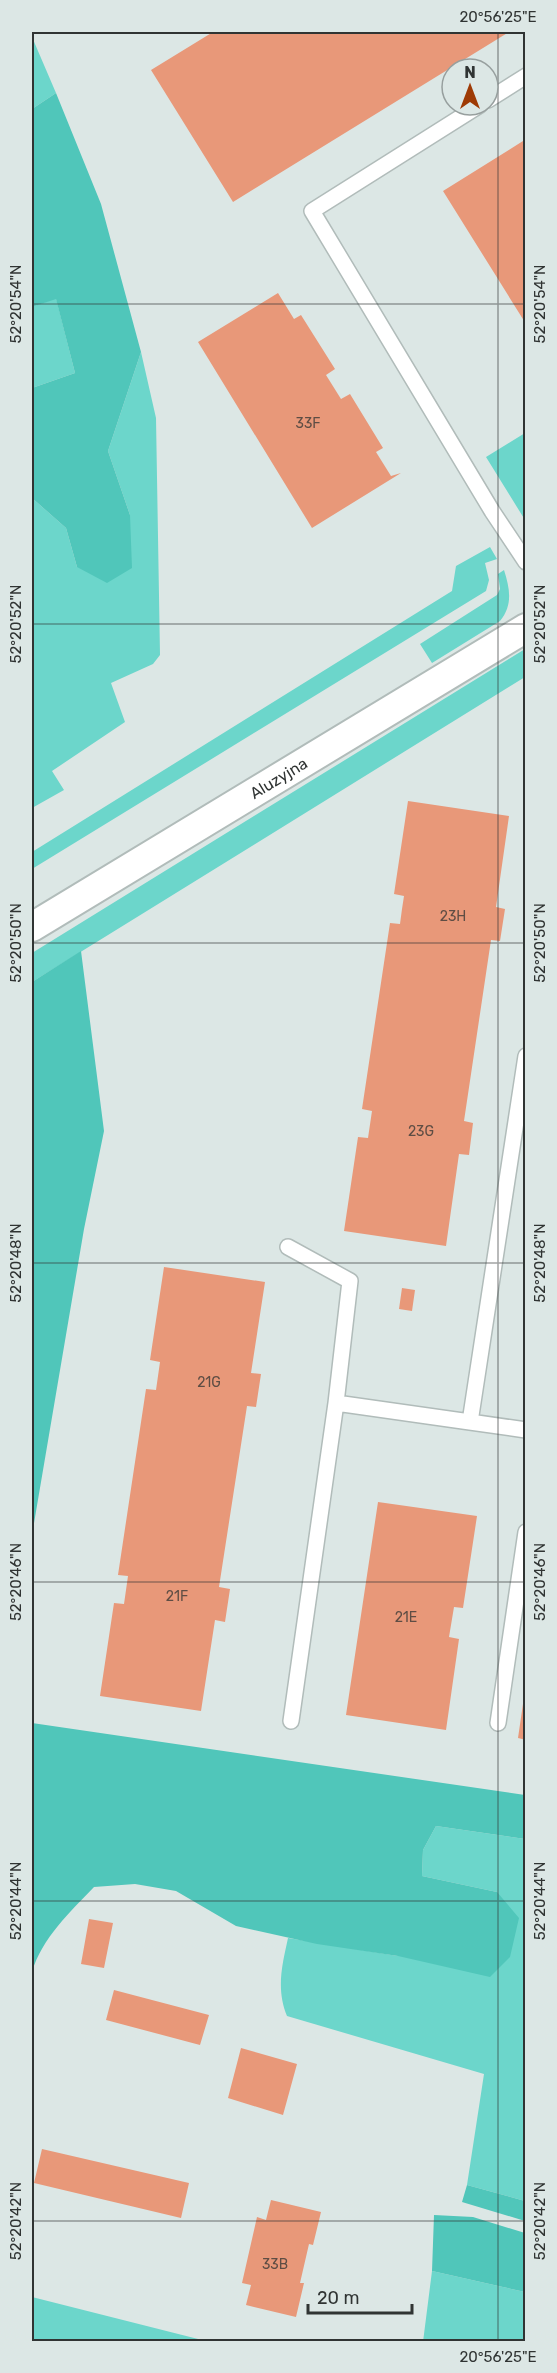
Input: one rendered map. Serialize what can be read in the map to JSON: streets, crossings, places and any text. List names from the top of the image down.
{
  "streets": {
    "street": ["Aluzyjna"]
  },
  "house_numbers": [
    "33F",
    "23H",
    "23G",
    "21G",
    "21F",
    "21E",
    "33B"
  ],
  "scale_bar": "20 m",
  "north": "top",
  "coordinates": [
    "20°56'25\"E",
    "52°20'54\"N",
    "52°20'52\"N",
    "52°20'50\"N",
    "52°20'48\"N",
    "52°20'46\"N",
    "52°20'44\"N",
    "52°20'42\"N"
  ]
}
